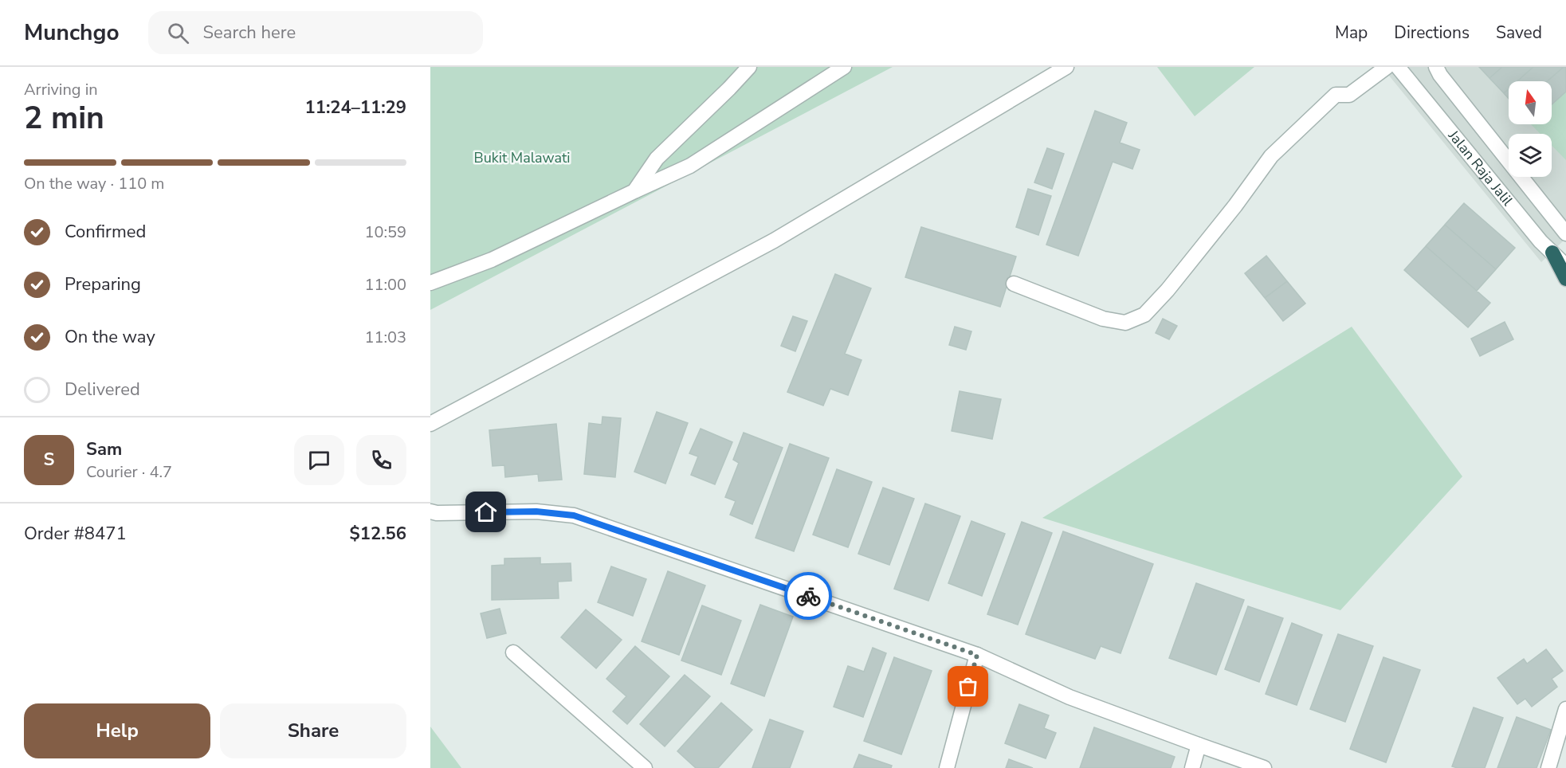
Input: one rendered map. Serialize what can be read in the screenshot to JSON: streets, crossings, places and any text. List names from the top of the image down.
{
  "streets": {
    "street": ["Jalan Raja Jalil"]
  },
  "parks": ["Bukit Malawati"],
  "north": "top",
  "page": {
    "header": "Munchgo",
    "search": "Search here",
    "nav": ["Map", "Directions", "Saved"],
    "heading": ["2 min", "Arriving in", "11:24–11:29"],
    "panel": [
      "Sam",
      "Courier · 4.7",
      "Order #8471",
      "$12.56"
    ],
    "bar": "On the way · 110 m",
    "list": [
      ["Confirmed", "10:59"],
      ["Preparing", "11:00"],
      ["On the way", "11:03"],
      "Delivered"
    ],
    "round": "S",
    "buttons": ["Help", "Share"]
  }
}
